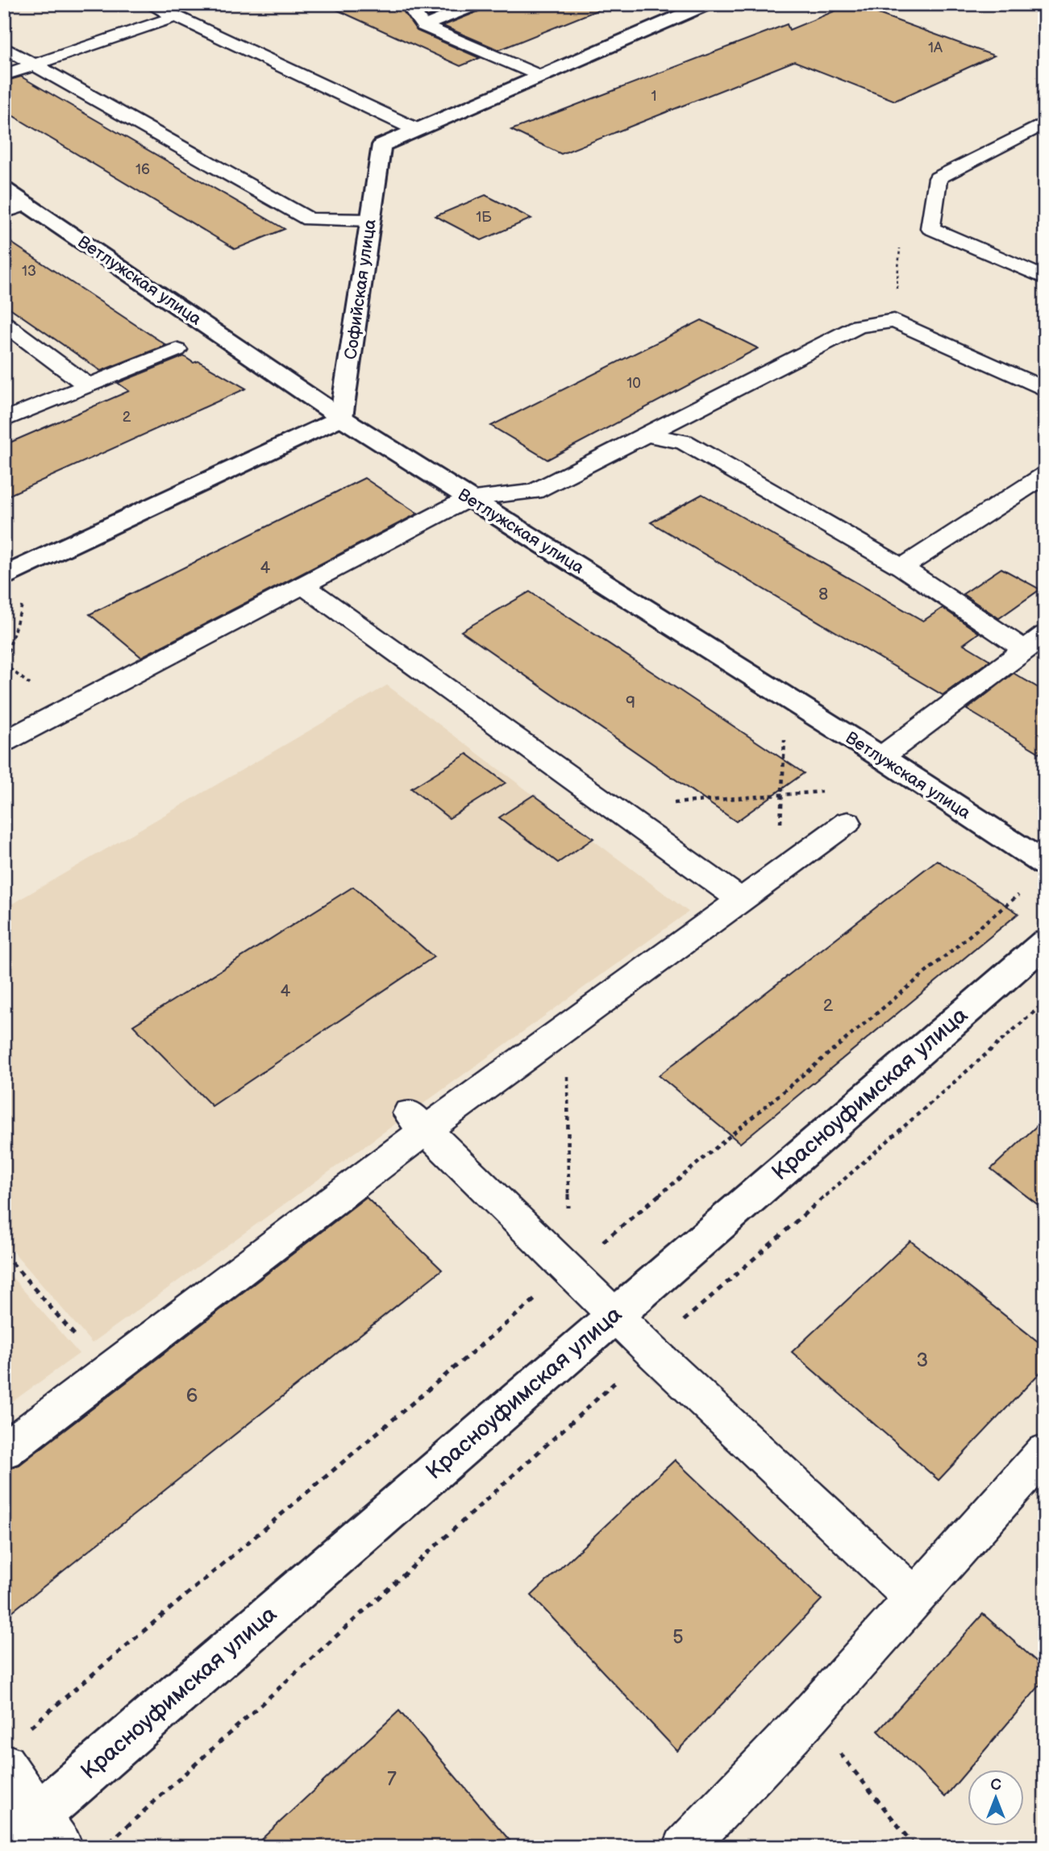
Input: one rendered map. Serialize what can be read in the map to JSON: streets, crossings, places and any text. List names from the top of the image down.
{
  "streets": {
    "street": ["Ветлужская улица", "Софийская улица", "Красноуфимская улица"]
  },
  "crossings": [
    ["Ветлужская улица", "Софийская улица"]
  ],
  "house_numbers": [
    "1А",
    "1",
    "16",
    "1Б",
    "13",
    "10",
    "2",
    "4",
    "8",
    "9",
    "4",
    "2",
    "3",
    "6",
    "5",
    "7"
  ],
  "north": "top"
}
